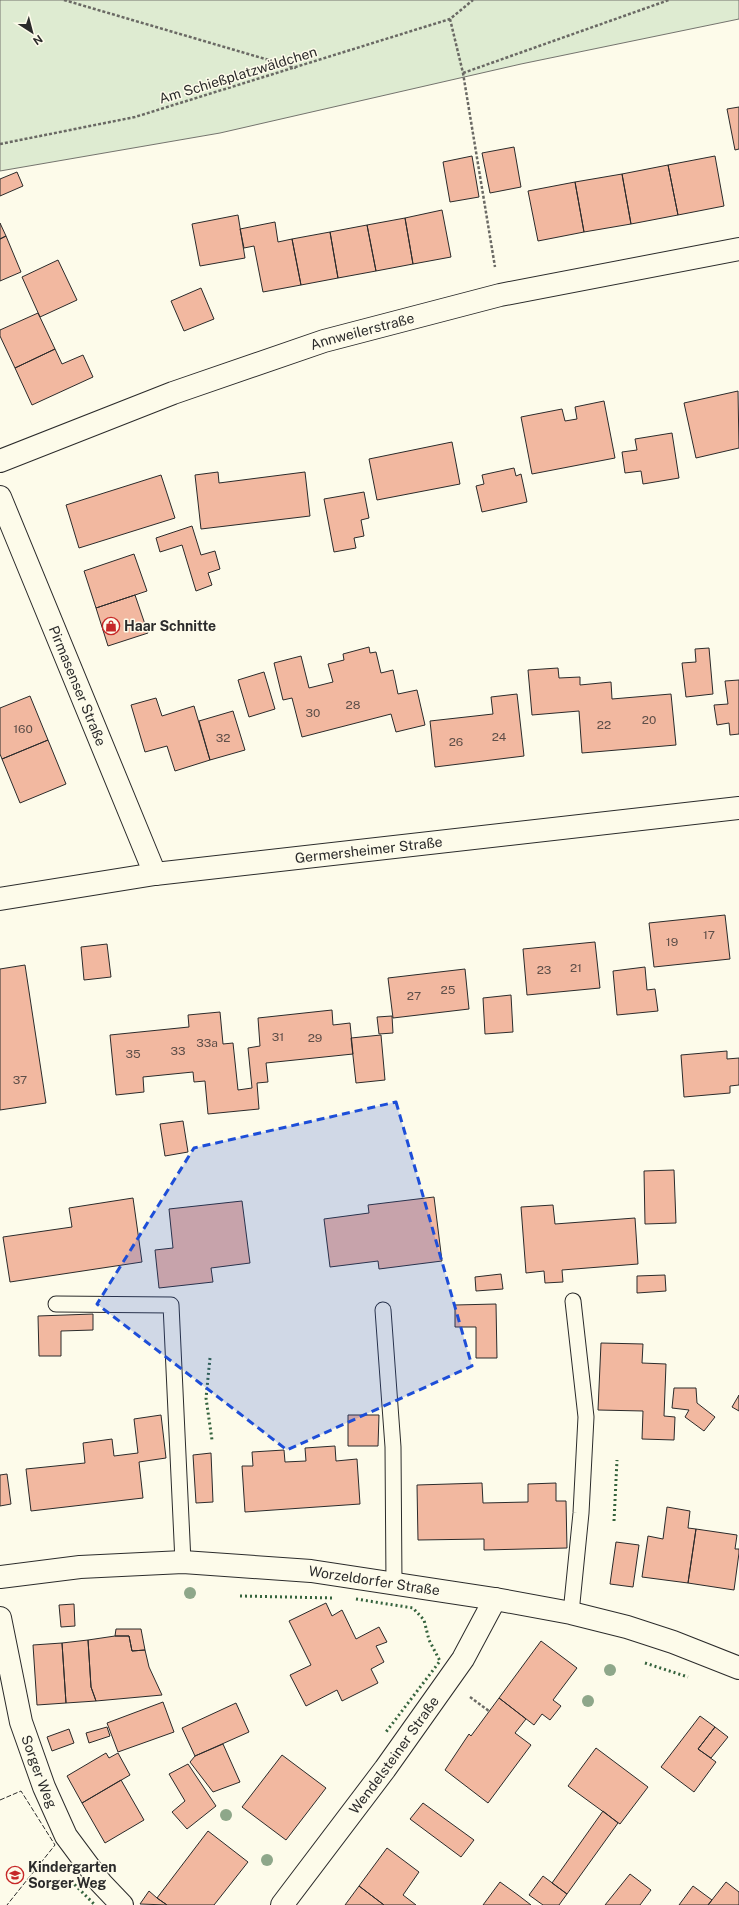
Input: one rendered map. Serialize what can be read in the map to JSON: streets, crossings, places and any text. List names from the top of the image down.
{
  "streets": {
    "street": [
      "Annweilerstraße",
      "Pirmasenser Straße",
      "Germersheimer Straße",
      "Worzeldorfer Straße",
      "Wendelsteiner Straße",
      "Sorger Weg"
    ],
    "path": ["Am Schießplatzwäldchen"]
  },
  "crossings": [
    ["Pirmasenser Straße", "Germersheimer Straße"],
    ["Worzeldorfer Straße", "Wendelsteiner Straße"]
  ],
  "places": {
    "shop": ["Haar Schnitte"],
    "school or university": ["Kindergarten Sorger Weg"]
  },
  "house_numbers": [
    "28",
    "30",
    "20",
    "22",
    "160",
    "24",
    "32",
    "26",
    "17",
    "19",
    "21",
    "23",
    "25",
    "27",
    "31",
    "29",
    "33a",
    "33",
    "35",
    "37"
  ],
  "north": "bottom right"
}
